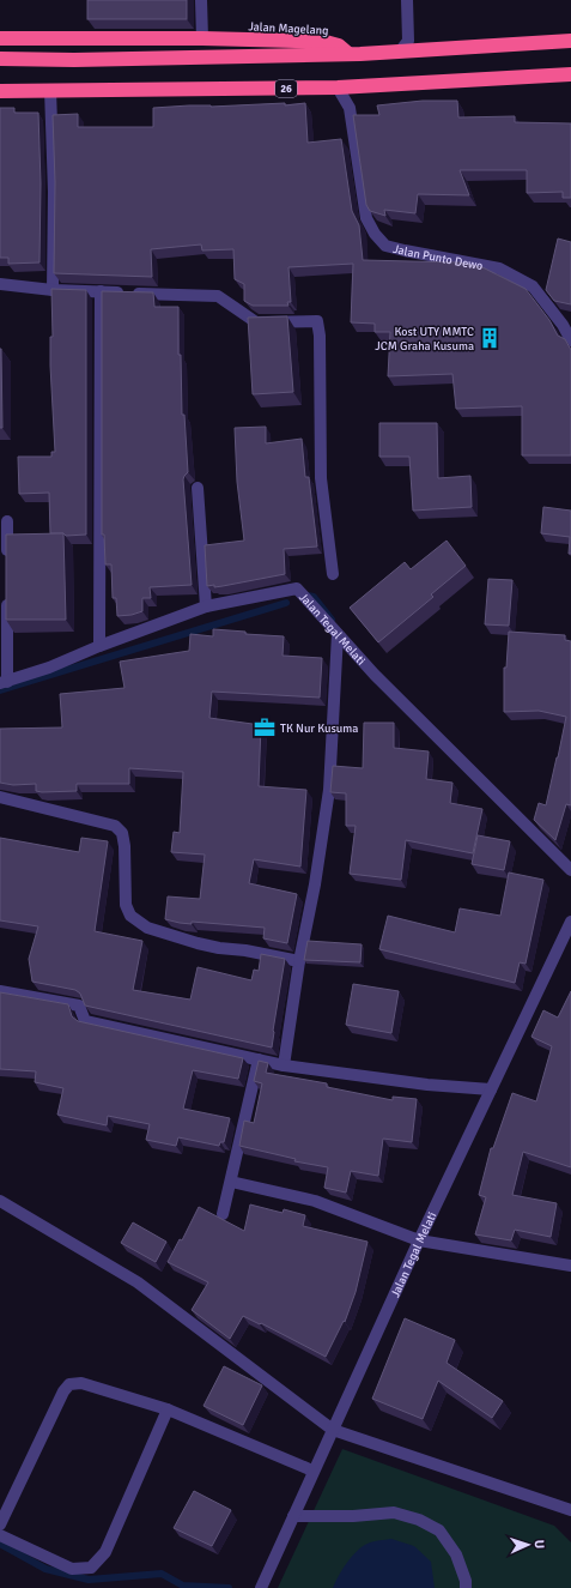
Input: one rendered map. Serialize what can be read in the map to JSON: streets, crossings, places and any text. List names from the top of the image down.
{
  "streets": {
    "highway": ["Jalan Magelang", "26"],
    "street": ["Jalan Punto Dewo", "Jalan Tegal Melati"]
  },
  "crossings": [
    ["26", "Jalan Punto Dewo"]
  ],
  "places": {
    "building": ["Kost UTY MMTC JCM Graha Kusuma"],
    "office": ["TK Nur Kusuma"]
  },
  "north": "right"
}
